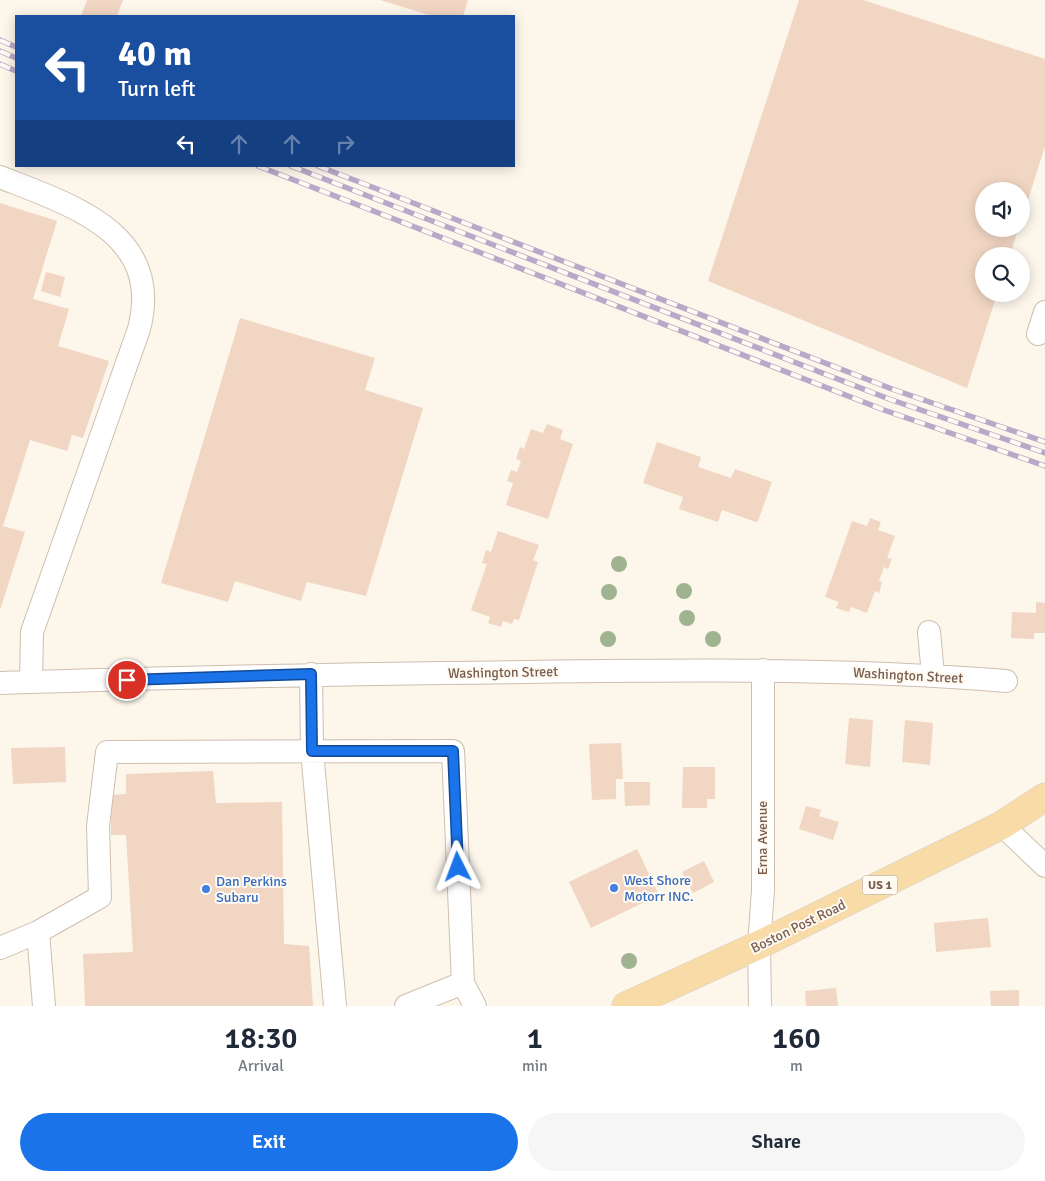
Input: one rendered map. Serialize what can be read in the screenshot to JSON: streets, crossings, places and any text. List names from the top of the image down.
{
  "streets": {
    "main road": ["US 1", "Boston Post Road"],
    "street": ["Washington Street", "Erna Avenue"]
  },
  "crossings": [
    ["Washington Street", "Erna Avenue"],
    ["Erna Avenue", "Boston Post Road"]
  ],
  "places": ["West Shore Motorr INC.", "Dan Perkins Subaru"],
  "page": {
    "turn": ["40 m", "Turn left"],
    "eta": [
      "18:30",
      "Arrival",
      "1",
      "min",
      "160",
      "m"
    ],
    "buttons": ["Exit", "Share"]
  }
}
